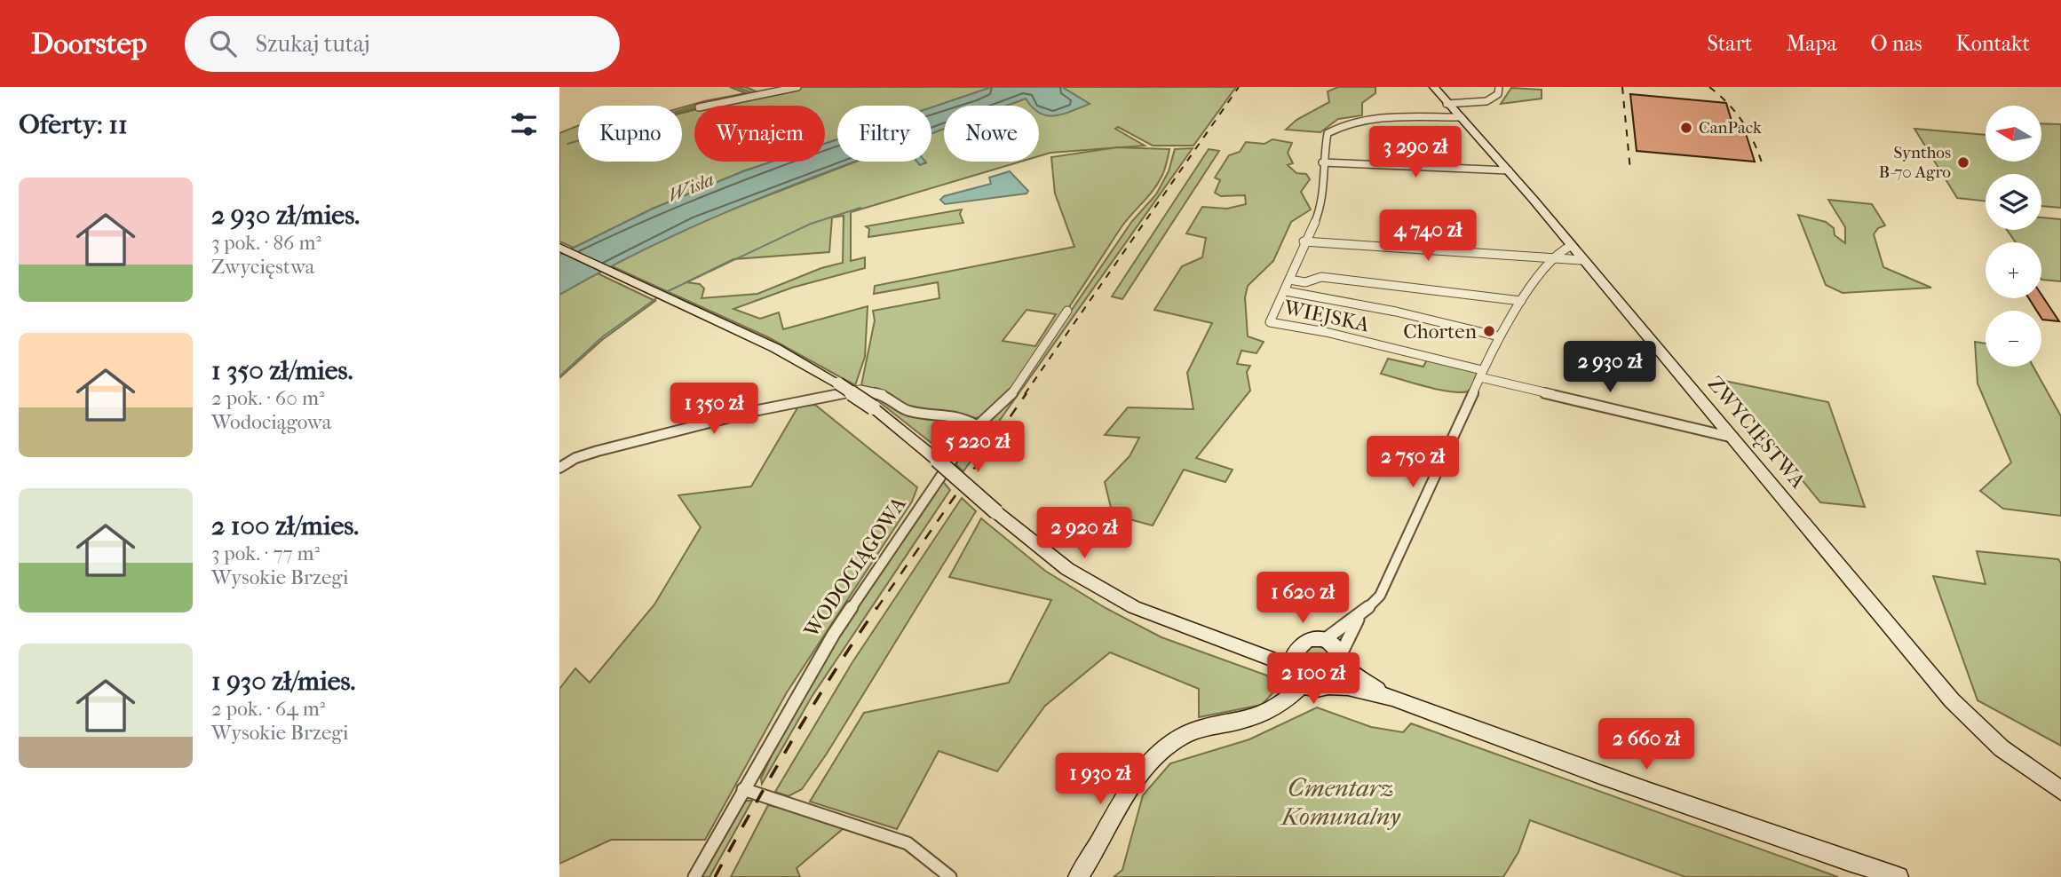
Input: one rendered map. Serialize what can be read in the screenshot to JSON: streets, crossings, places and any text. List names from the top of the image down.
{
  "streets": {
    "main road": ["ZWYCIĘSTWA"],
    "street": ["WIEJSKA", "WODOCIĄGOWA"]
  },
  "crossings": [
    ["WIEJSKA", "ZWYCIĘSTWA"]
  ],
  "water": ["Wisła"],
  "parks": ["Cmentarz Komunalny"],
  "places": ["CanPack", "Synthos B-70 Agro", "Chorten"],
  "north": "left",
  "page": {
    "header": "Doorstep",
    "search": "Szukaj tutaj",
    "nav": [
      "Start",
      "Mapa",
      "O nas",
      "Kontakt"
    ],
    "heading": "Oferty: 11",
    "map_buttons": ["+", "−"],
    "chip": [
      "Kupno",
      "Wynajem",
      "Filtry",
      "Nowe"
    ],
    "price": [
      "3 290 zł",
      "4 740 zł",
      "2 930 zł",
      "1 350 zł",
      "5 220 zł",
      "2 750 zł",
      "2 920 zł",
      "1 620 zł",
      "2 100 zł",
      "2 660 zł",
      "1 930 zł"
    ],
    "list": [
      {
        "name": "2 930 zł/mies.",
        "note": "3 pok. · 86 m² · Zwycięstwa"
      },
      {
        "name": "1 350 zł/mies.",
        "note": "2 pok. · 60 m² · Wodociągowa"
      },
      {
        "name": "2 100 zł/mies.",
        "note": "3 pok. · 77 m² · Wysokie Brzegi"
      },
      {
        "name": "1 930 zł/mies.",
        "note": "2 pok. · 64 m² · Wysokie Brzegi"
      }
    ]
  }
}
